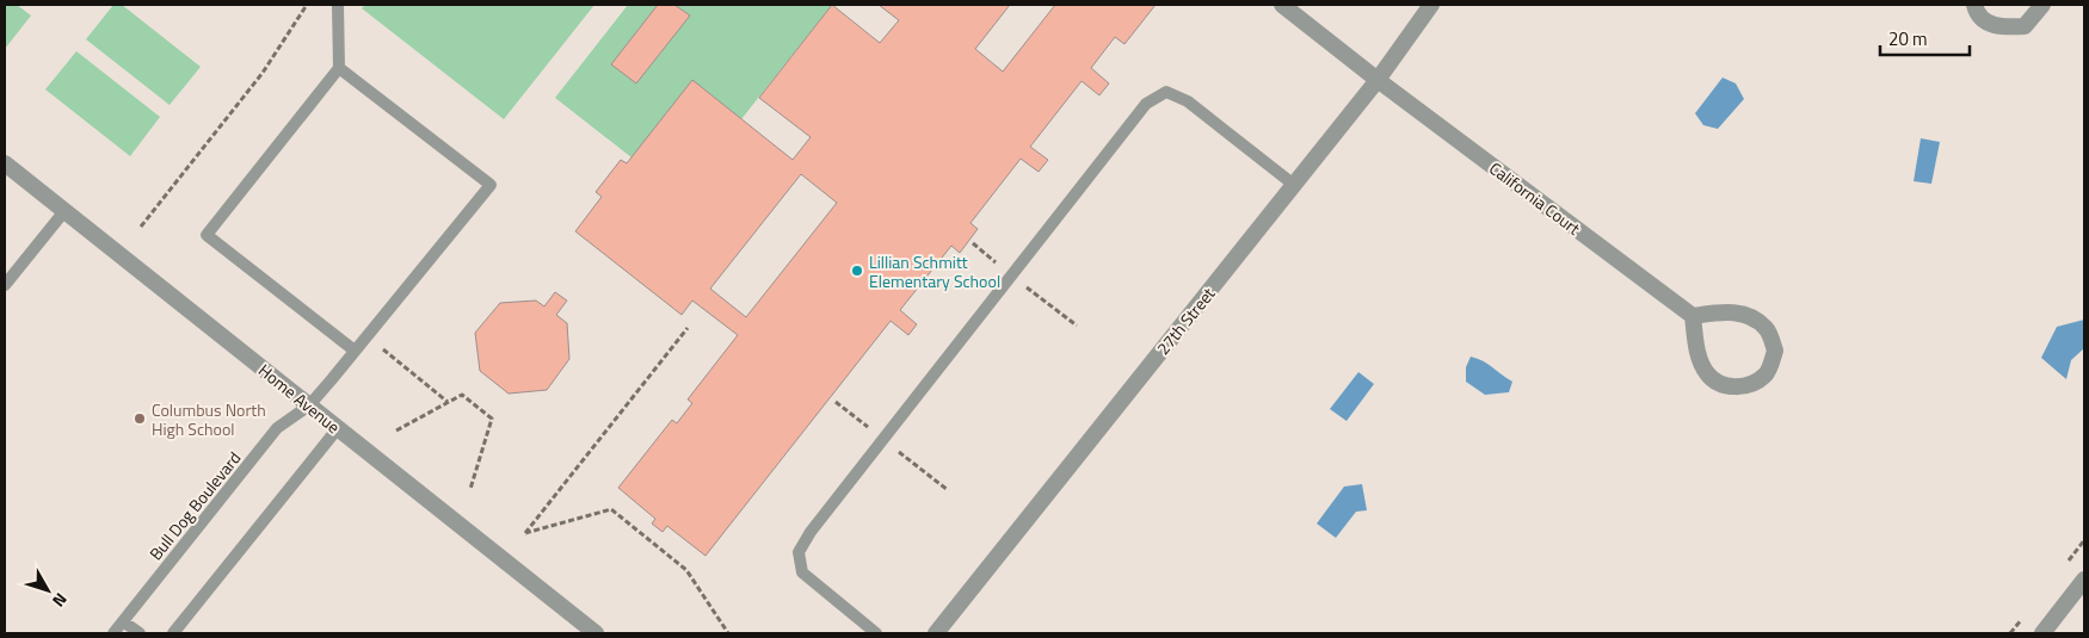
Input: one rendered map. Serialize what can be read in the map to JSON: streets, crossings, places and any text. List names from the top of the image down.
{
  "streets": {
    "street": ["California Court", "27th Street", "Home Avenue"],
    "lane": ["Bull Dog Boulevard"]
  },
  "crossings": [
    ["California Court", "27th Street"],
    ["Home Avenue", "Bull Dog Boulevard"]
  ],
  "places": ["Lillian Schmitt Elementary School", "Columbus North High School"],
  "scale_bar": "20 m",
  "north": "bottom right"
}
